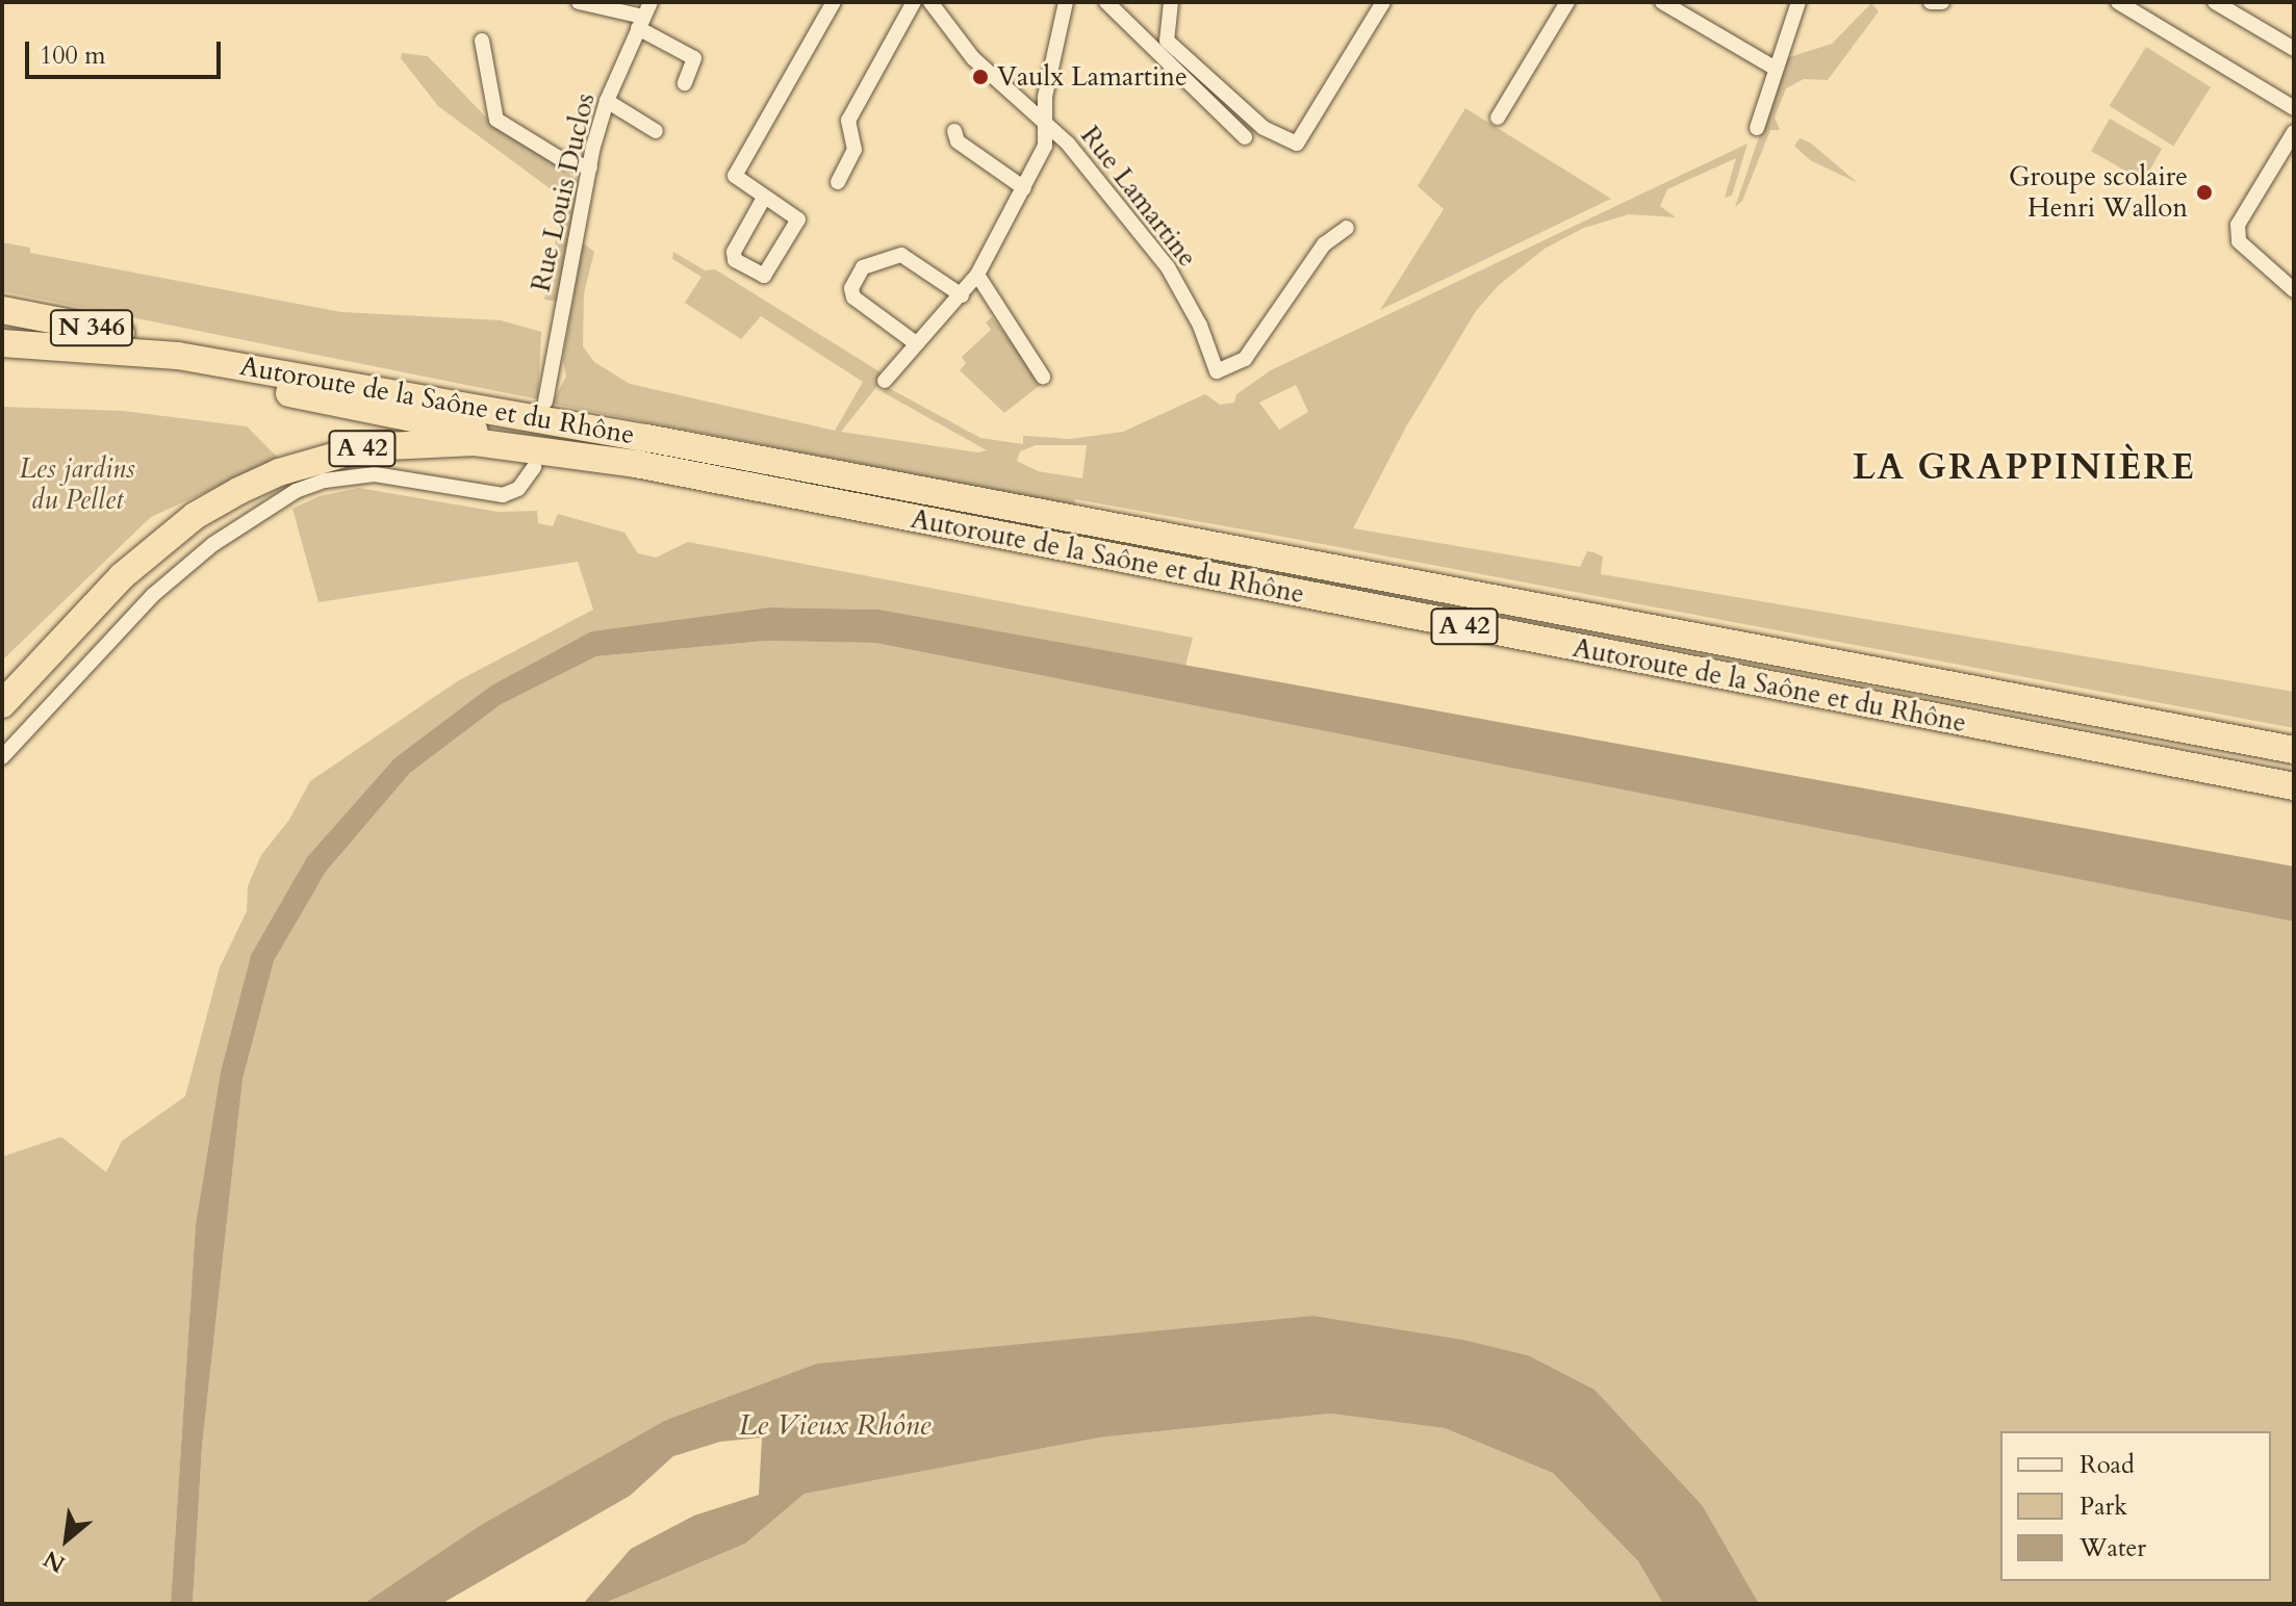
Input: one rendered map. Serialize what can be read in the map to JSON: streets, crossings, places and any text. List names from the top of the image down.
{
  "streets": {
    "highway": ["N 346", "Autoroute de la Saône et du Rhône", "A 42"],
    "street": ["Rue Louis Duclos", "Rue Lamartine"]
  },
  "crossings": [
    ["N 346", "Autoroute de la Saône et du Rhône"]
  ],
  "districts": ["LA GRAPPINIÈRE"],
  "water": ["Le Vieux Rhône"],
  "parks": ["Les jardins du Pellet"],
  "places": ["Vaulx Lamartine", "Groupe scolaire Henri Wallon"],
  "legend": ["Road", "Park", "Water"],
  "scale_bar": "100 m",
  "north": "bottom left"
}
